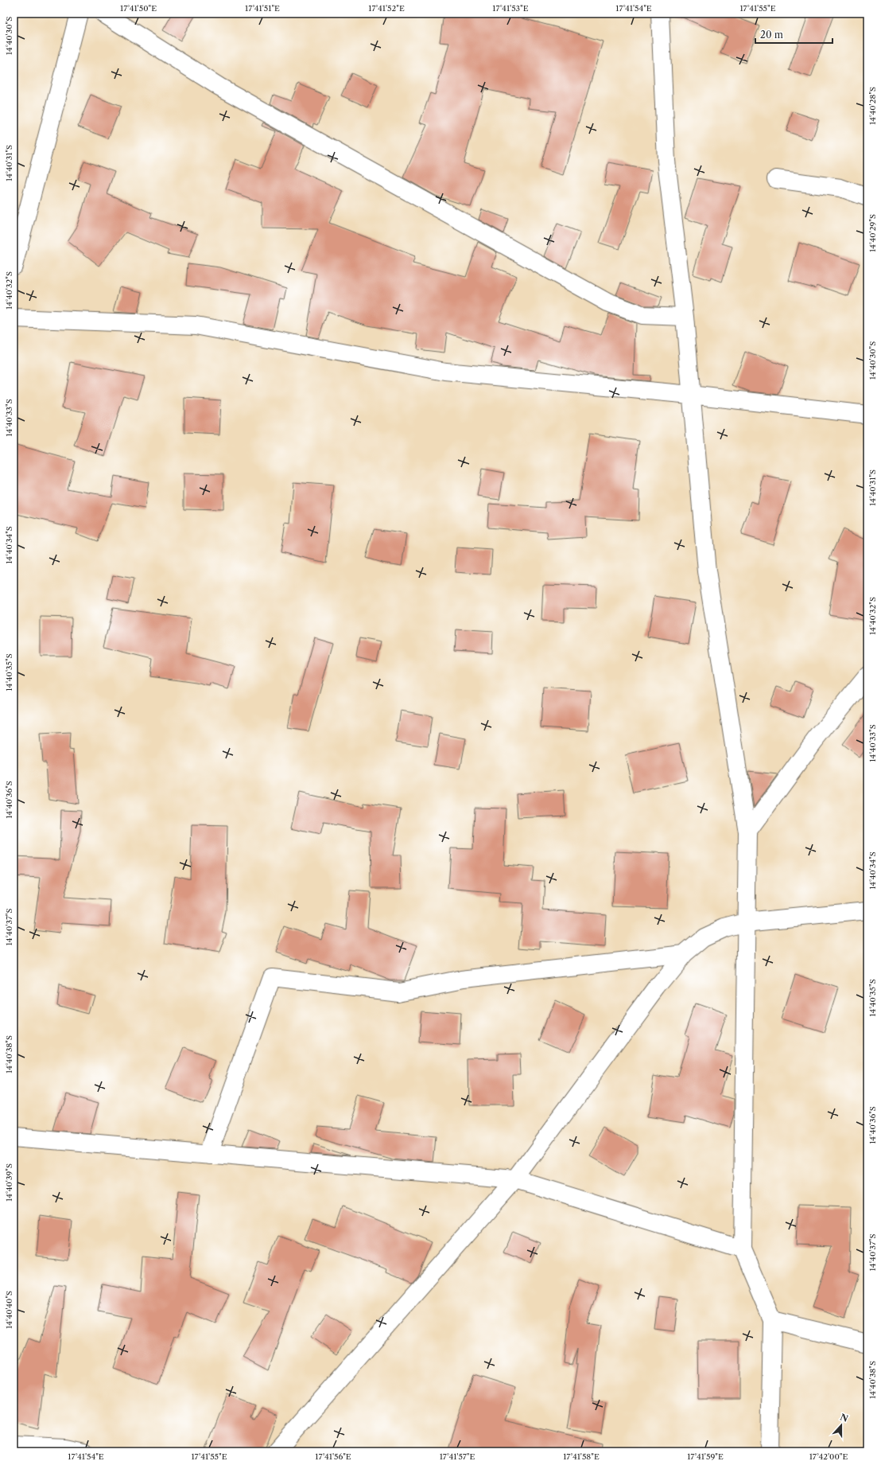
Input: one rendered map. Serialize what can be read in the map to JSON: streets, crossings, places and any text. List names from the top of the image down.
{
  "scale_bar": "20 m",
  "north": "top",
  "coordinates": [
    "17°41'50\"E",
    "17°41'51\"E",
    "17°41'52\"E",
    "17°41'53\"E",
    "17°41'54\"E",
    "17°41'55\"E",
    "14°40'30\"S",
    "14°40'28\"S",
    "14°40'31\"S",
    "14°40'29\"S",
    "14°40'32\"S",
    "14°40'33\"S",
    "14°40'34\"S",
    "14°40'35\"S",
    "14°40'36\"S",
    "14°40'37\"S",
    "14°40'38\"S",
    "14°40'39\"S",
    "14°40'40\"S",
    "17°41'56\"E",
    "17°41'57\"E",
    "17°41'58\"E",
    "17°41'59\"E",
    "17°42'00\"E"
  ]
}
